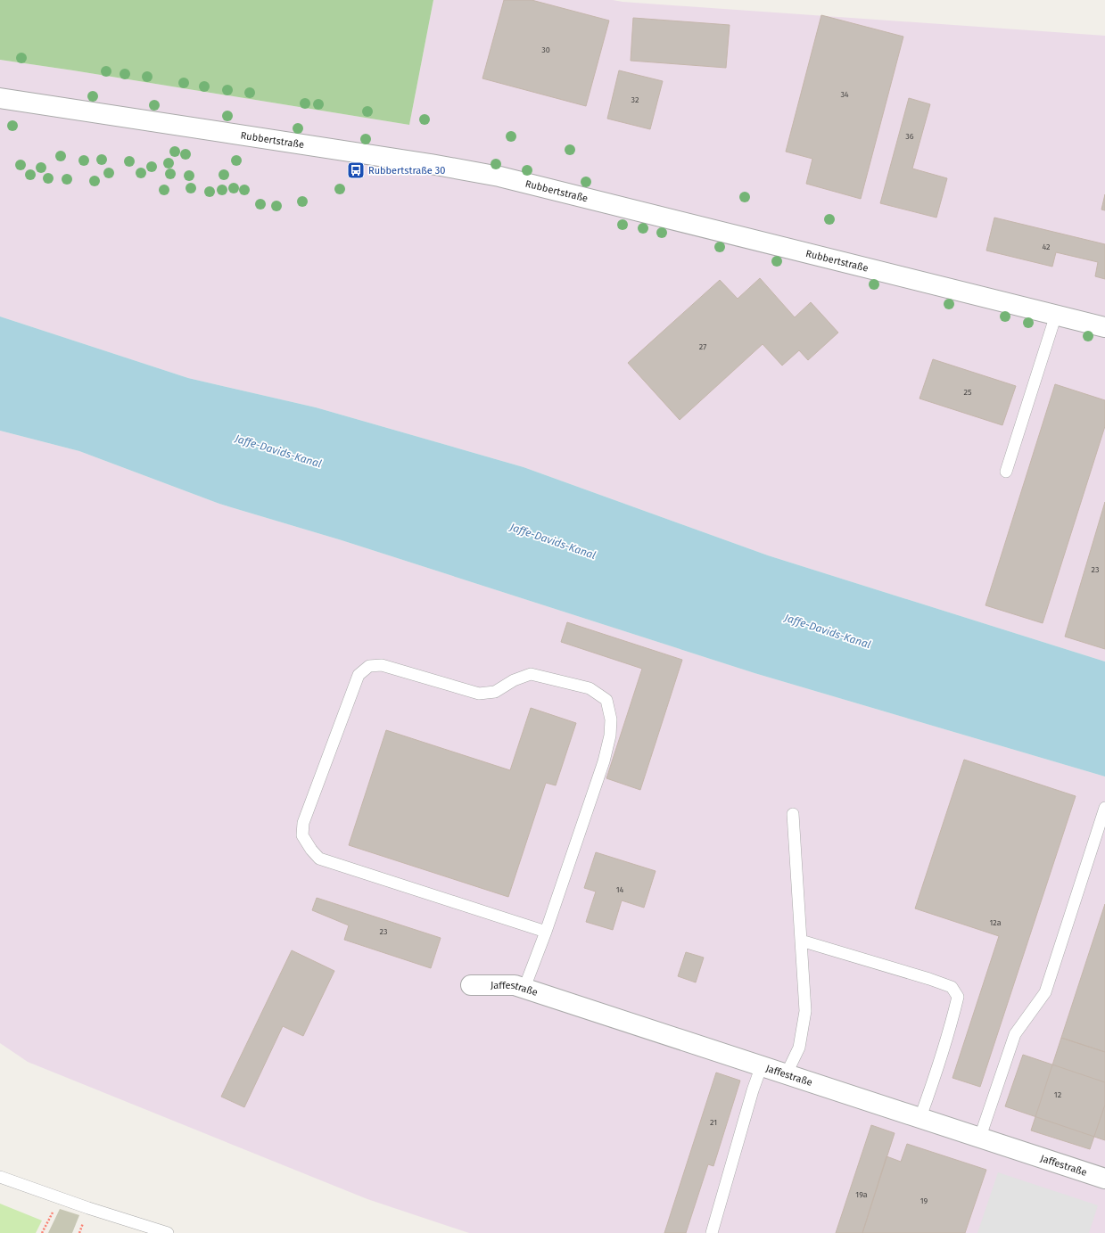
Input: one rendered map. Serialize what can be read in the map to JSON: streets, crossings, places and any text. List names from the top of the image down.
{
  "streets": {
    "street": ["Rubbertstraße", "Jaffestraße"]
  },
  "water": ["Jaffe-Davids-Kanal"],
  "places": {
    "bus stop": ["Rubbertstraße 30"]
  },
  "house_numbers": [
    "30",
    "34",
    "32",
    "36",
    "42",
    "27",
    "25",
    "23",
    "14",
    "12a",
    "23",
    "12",
    "21",
    "19a",
    "19"
  ]
}
